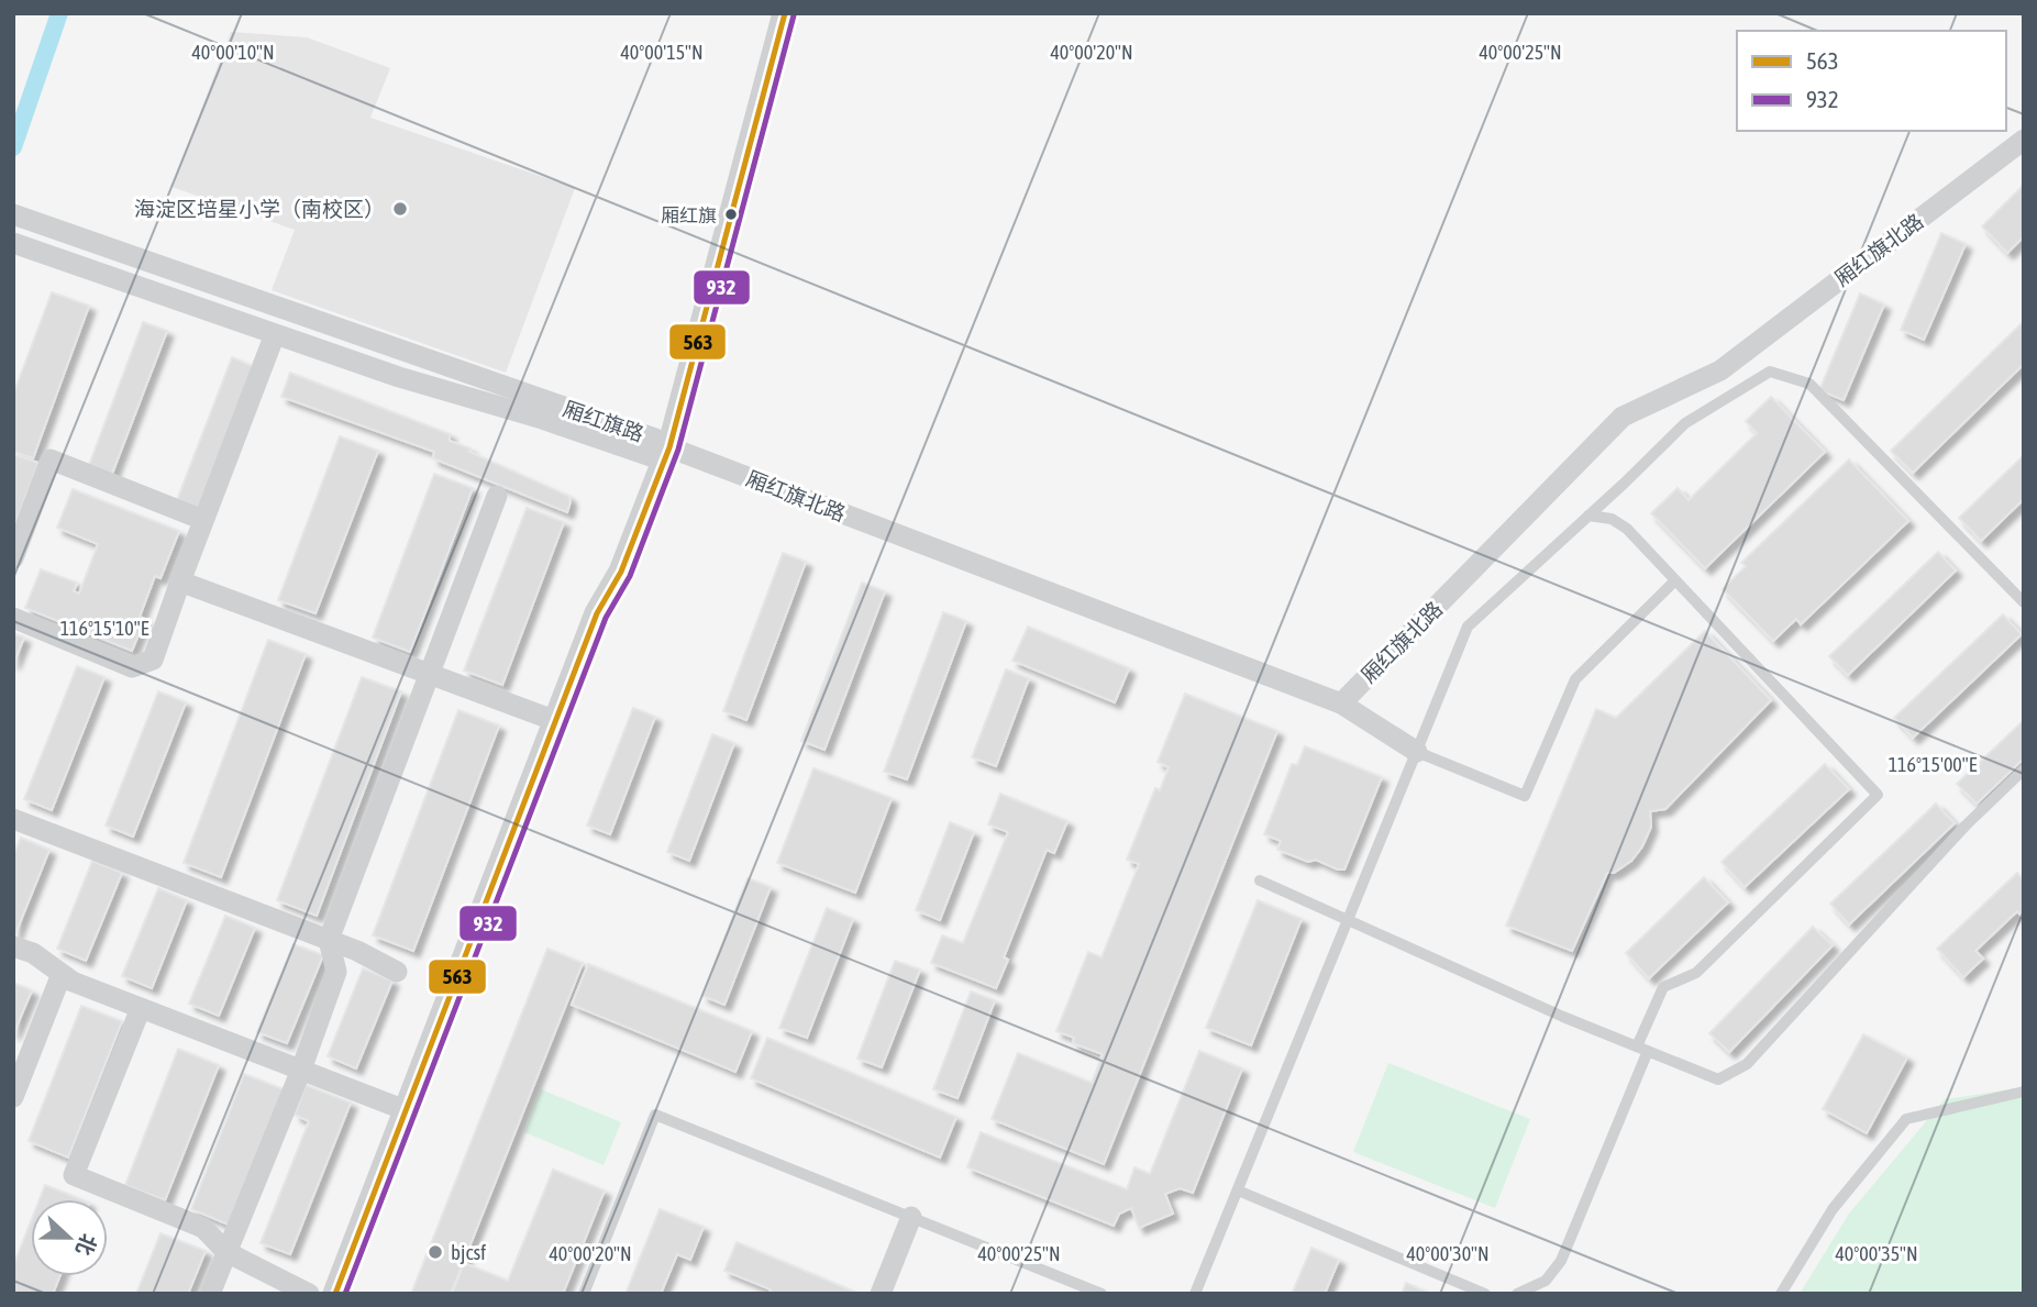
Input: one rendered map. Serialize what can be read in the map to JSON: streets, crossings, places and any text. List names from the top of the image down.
{
  "streets": {
    "street": ["厢红旗北路", "厢红旗路"]
  },
  "crossings": [
    ["厢红旗北路", "厢红旗路"]
  ],
  "places": ["海淀区培星小学（南校区）", "厢红旗", "bjcsf"],
  "lines": ["transit line 563", "transit line 932"],
  "legend": ["563", "932"],
  "north": "right",
  "coordinates": [
    "40°00'20\"N",
    "40°00'25\"N",
    "40°00'10\"N",
    "40°00'15\"N",
    "116°15'10\"E",
    "116°15'00\"E",
    "40°00'30\"N",
    "40°00'35\"N"
  ]
}
